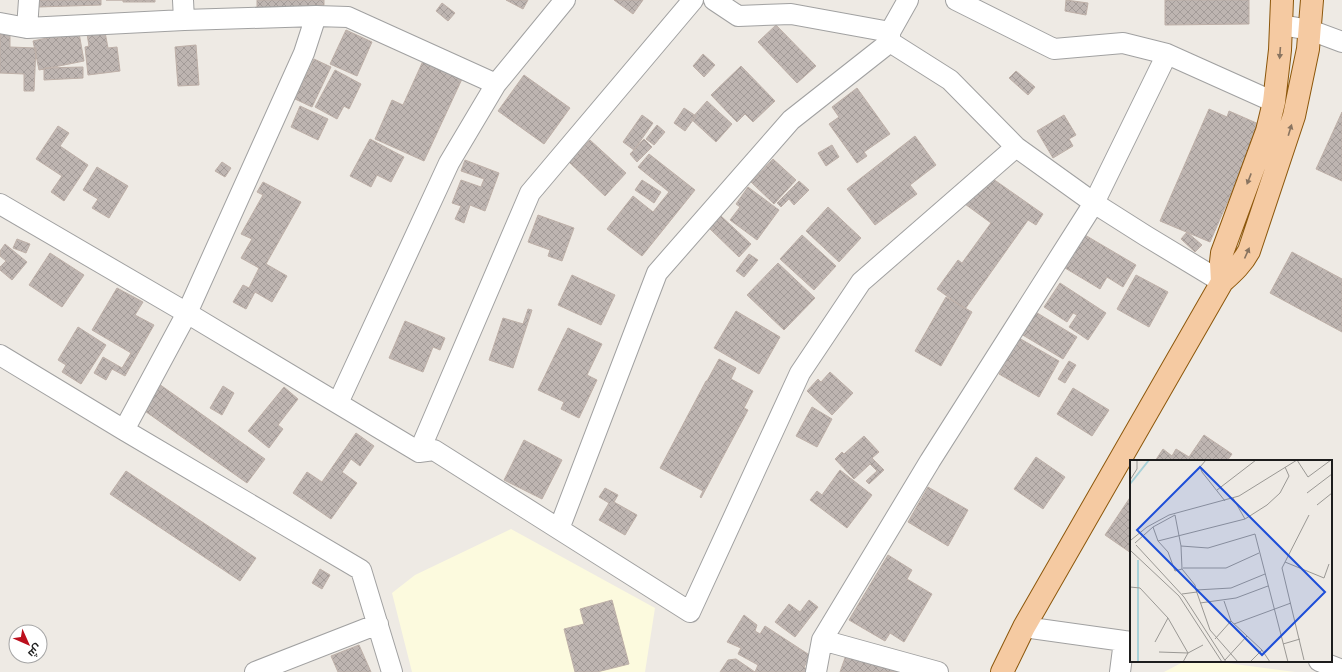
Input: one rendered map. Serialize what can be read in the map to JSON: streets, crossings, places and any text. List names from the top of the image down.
{
  "north": "bottom right"
}
